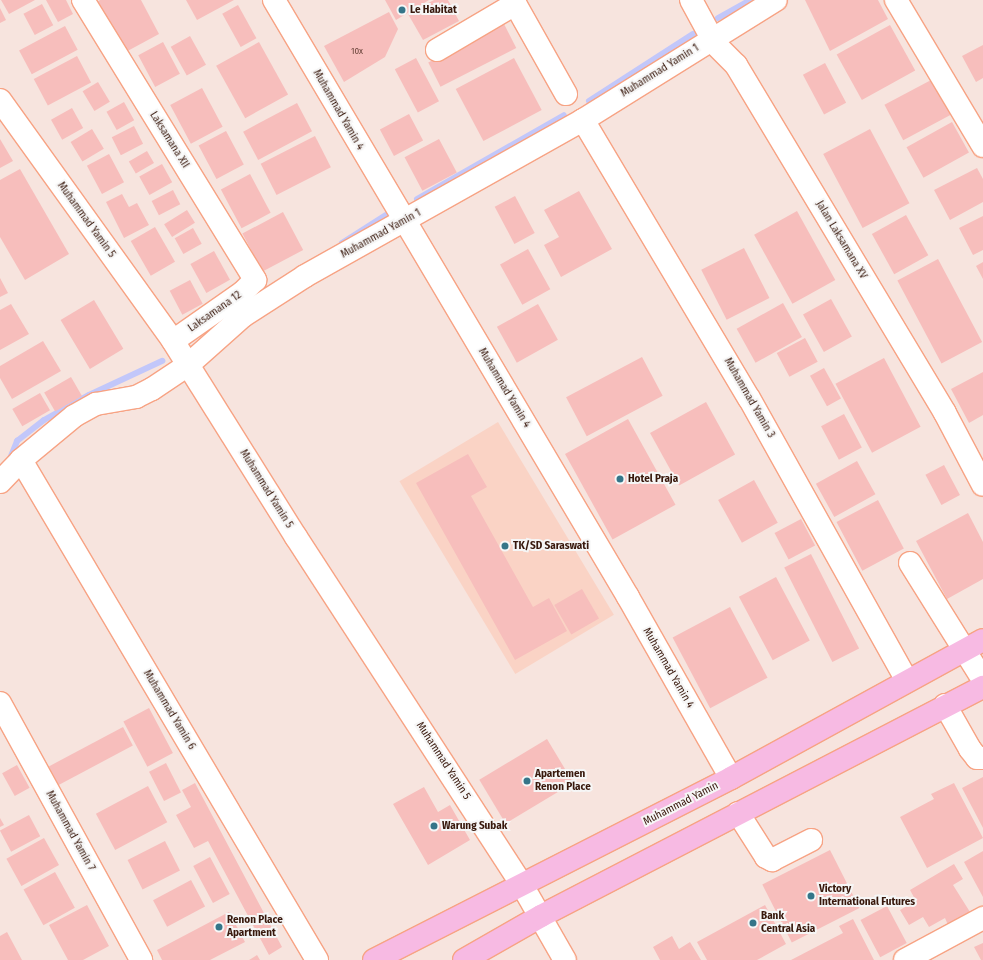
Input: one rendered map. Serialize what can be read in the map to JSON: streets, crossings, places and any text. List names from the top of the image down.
{
  "streets": {
    "main road": ["Muhammad Yamin"],
    "street": [
      "Muhammad Yamin 1",
      "Muhammad Yamin 4",
      "Laksamana XII",
      "Muhammad Yamin 5",
      "Jalan Laksamana XV",
      "Laksamana 12",
      "Muhammad Yamin 3",
      "Muhammad Yamin 6",
      "Muhammad Yamin 7"
    ]
  },
  "crossings": [
    ["Muhammad Yamin 1", "Muhammad Yamin 4"],
    ["Muhammad Yamin 1", "Muhammad Yamin 5"],
    ["Muhammad Yamin 1", "Jalan Laksamana XV"],
    ["Muhammad Yamin 1", "Muhammad Yamin 3"],
    ["Muhammad Yamin 1", "Muhammad Yamin 6"],
    ["Muhammad Yamin 4", "Muhammad Yamin"],
    ["Laksamana XII", "Laksamana 12"],
    ["Muhammad Yamin 5", "Laksamana 12"],
    ["Muhammad Yamin 5", "Muhammad Yamin"],
    ["Muhammad Yamin 3", "Muhammad Yamin"]
  ],
  "places": [
    "Le Habitat",
    "Hotel Praja",
    "TK/SD Saraswati",
    "Apartemen Renon Place",
    "Warung Subak",
    "Victory International Futures",
    "Bank Central Asia",
    "Renon Place Apartment"
  ],
  "house_numbers": ["10x"]
}
